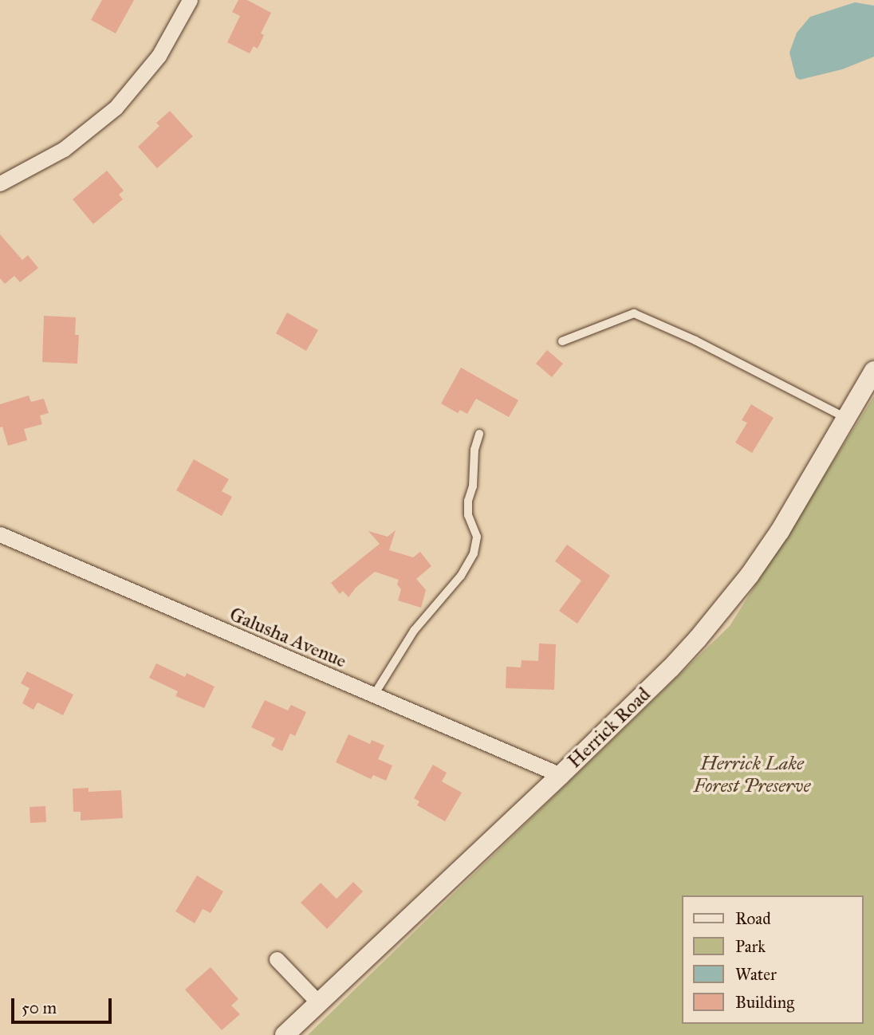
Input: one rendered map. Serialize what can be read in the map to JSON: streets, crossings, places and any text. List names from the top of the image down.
{
  "streets": {
    "street": ["Galusha Avenue", "Herrick Road"]
  },
  "crossings": [
    ["Galusha Avenue", "Herrick Road"]
  ],
  "parks": ["Herrick Lake Forest Preserve"],
  "legend": [
    "Road",
    "Park",
    "Water",
    "Building"
  ],
  "scale_bar": "50 m"
}
